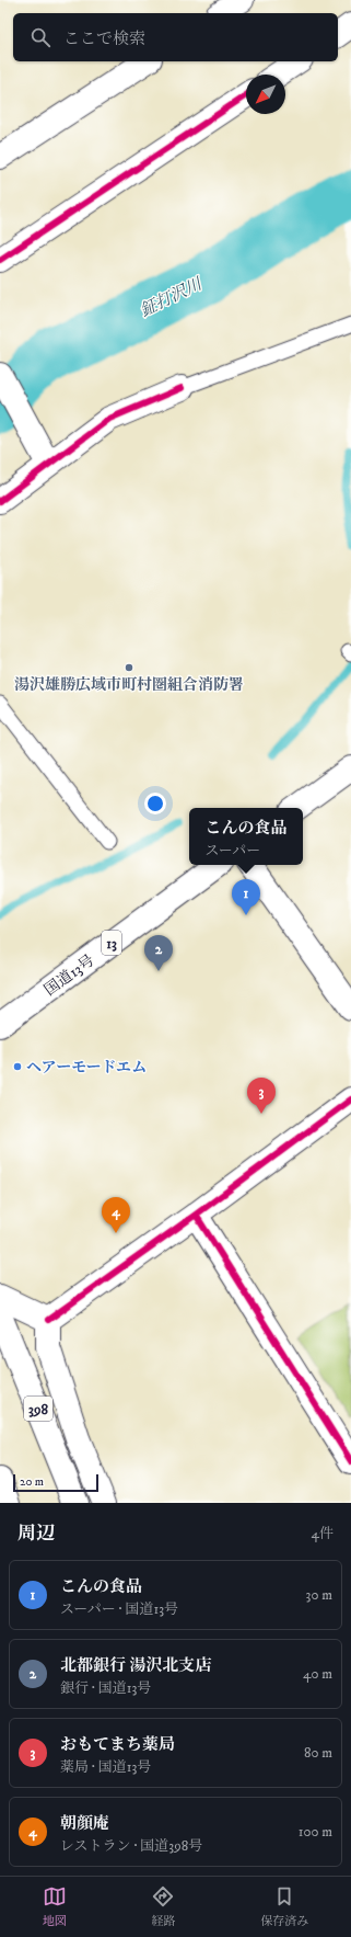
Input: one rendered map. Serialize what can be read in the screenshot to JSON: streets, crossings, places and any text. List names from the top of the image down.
{
  "streets": {
    "main road": ["13", "国道13号", "398"]
  },
  "water": ["鉦打沢川"],
  "places": ["湯沢雄勝広域市町村圏組合消防署", "ヘアーモードエム"],
  "scale_bar": "20 m",
  "north": "bottom left",
  "page": {
    "search": "ここで検索",
    "popup": ["こんの食品", "スーパー"],
    "pins": [
      "1",
      "2",
      "3",
      "4"
    ],
    "scale": "20 m",
    "heading": ["周辺", "4件"],
    "list": [
      {
        "mark": "1",
        "name": "こんの食品",
        "note": "スーパー · 国道13号",
        "value": "30 m"
      },
      {
        "mark": "2",
        "name": "北都銀行 湯沢北支店",
        "note": "銀行 · 国道13号",
        "value": "40 m"
      },
      {
        "mark": "3",
        "name": "おもてまち薬局",
        "note": "薬局 · 国道13号",
        "value": "80 m"
      },
      {
        "mark": "4",
        "name": "朝顔庵",
        "note": "レストラン · 国道398号",
        "value": "100 m"
      }
    ],
    "nav": ["地図", "経路", "保存済み"]
  }
}
